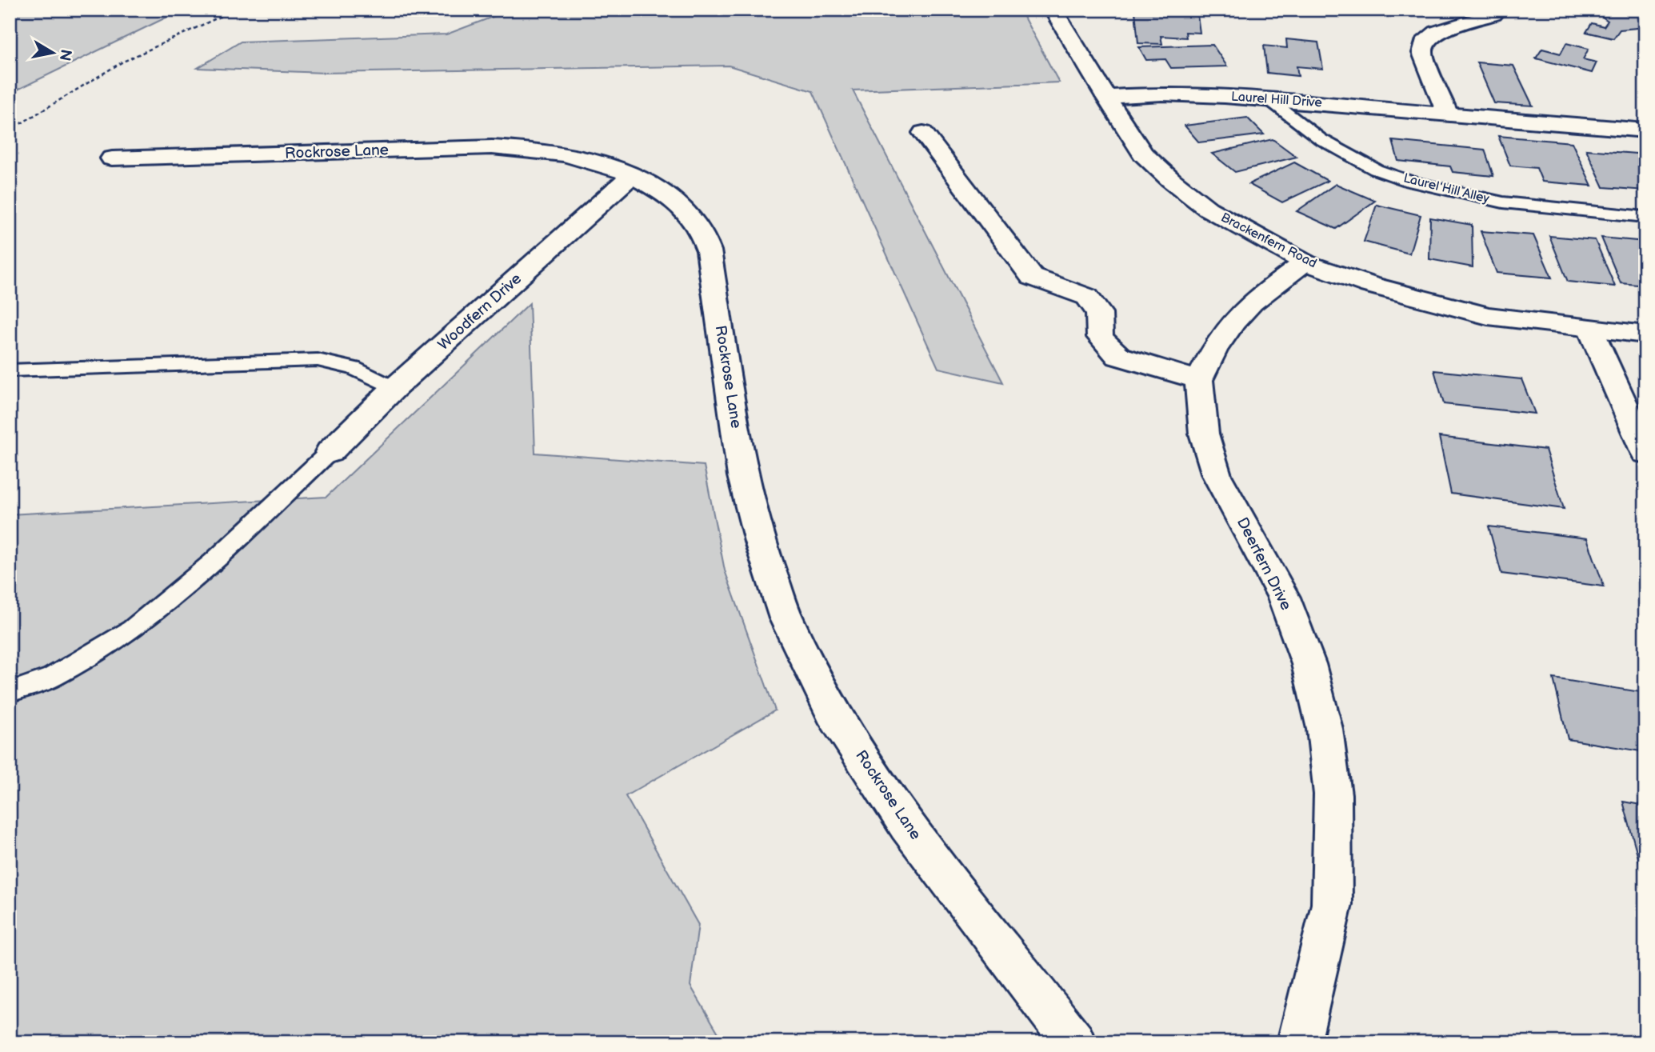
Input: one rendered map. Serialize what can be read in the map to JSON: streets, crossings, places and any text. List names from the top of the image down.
{
  "streets": {
    "street": [
      "Laurel Hill Drive",
      "Rockrose Lane",
      "Brackenfern Road",
      "Woodfern Drive",
      "Deerfern Drive"
    ],
    "lane": ["Laurel Hill Alley"]
  },
  "crossings": [
    ["Laurel Hill Drive", "Laurel Hill Alley"],
    ["Laurel Hill Drive", "Brackenfern Road"],
    ["Rockrose Lane", "Woodfern Drive"]
  ],
  "north": "right"
}
